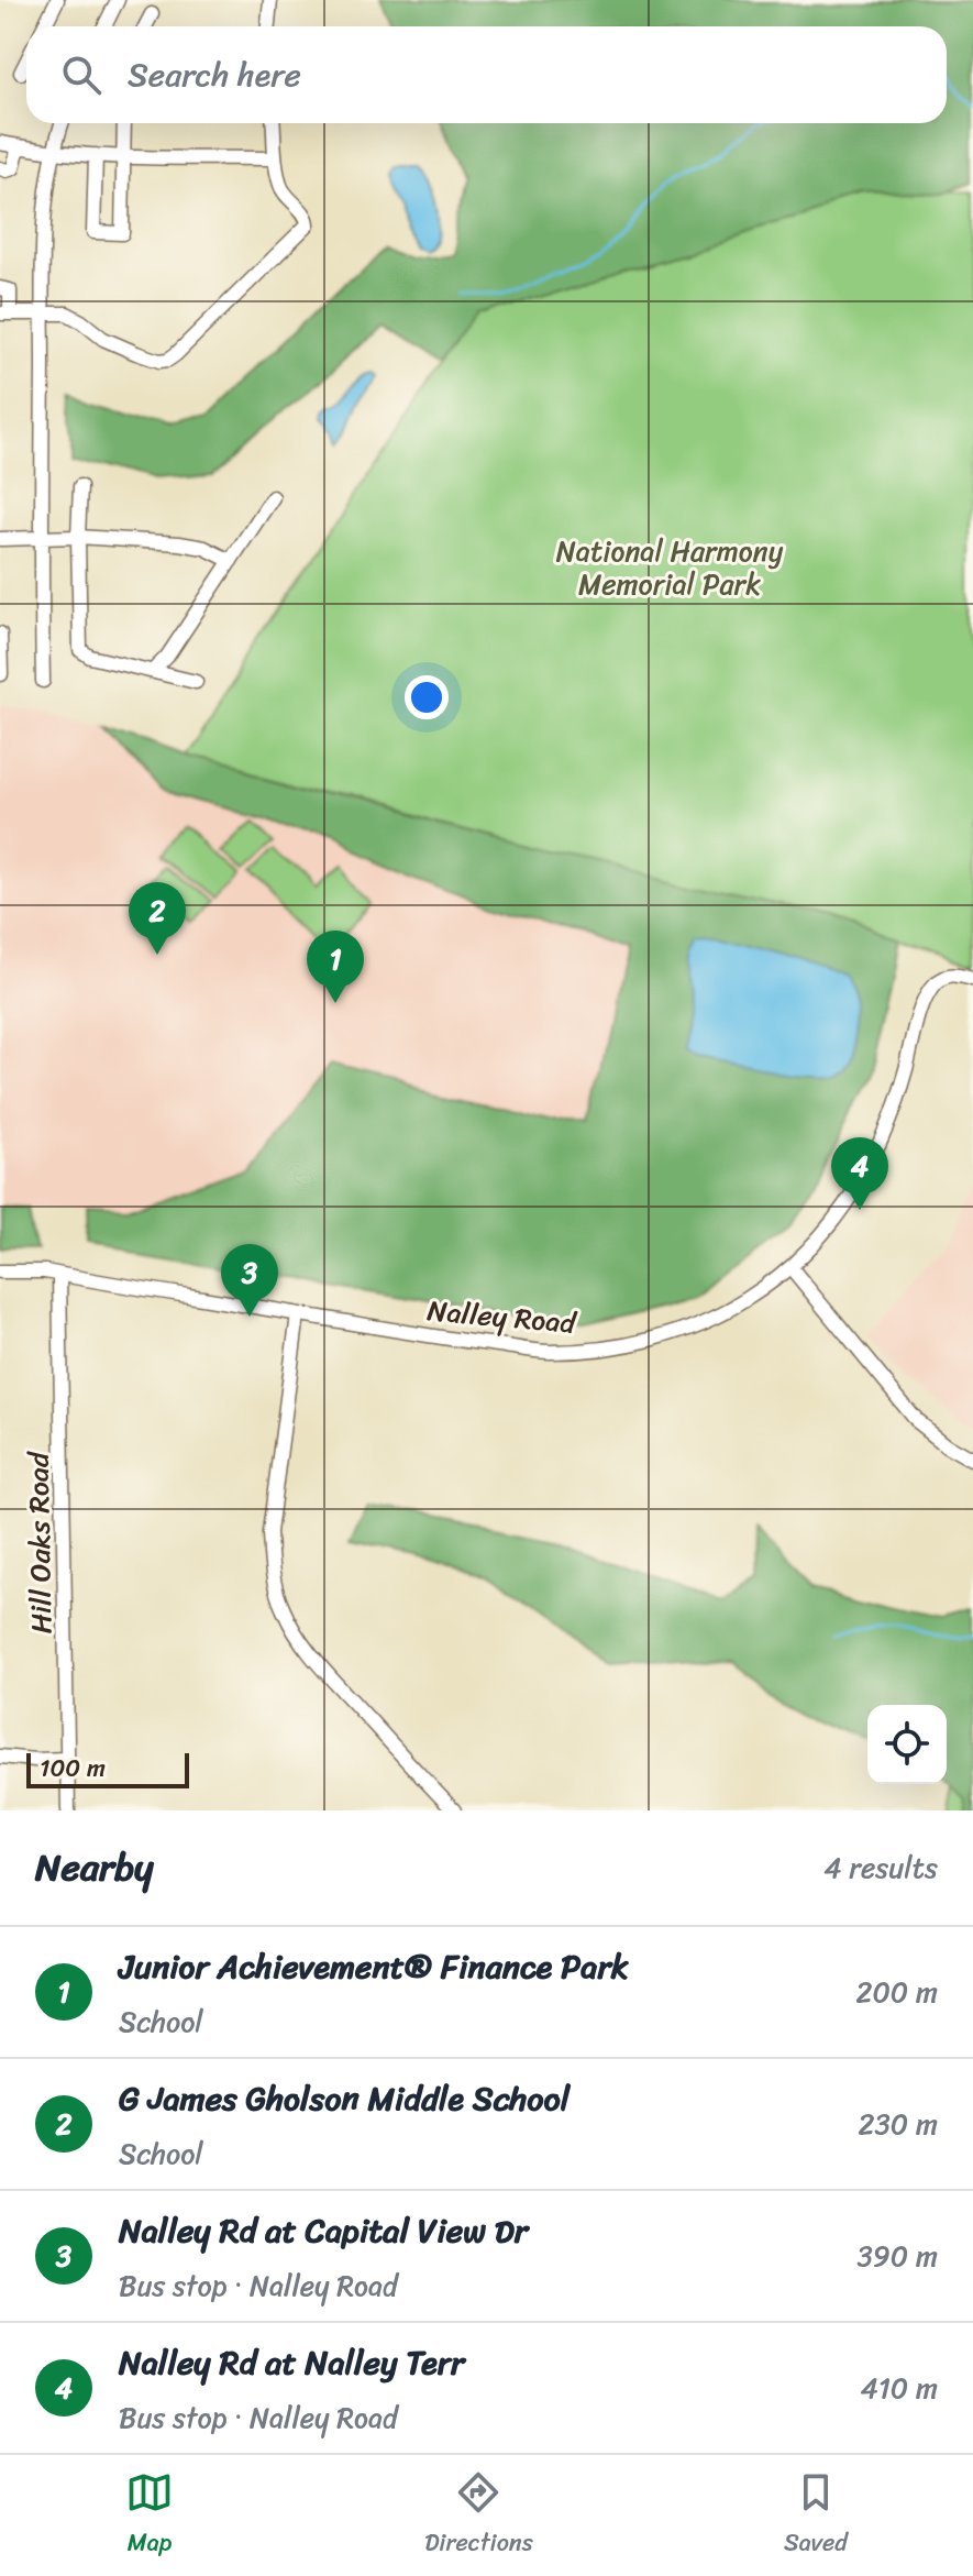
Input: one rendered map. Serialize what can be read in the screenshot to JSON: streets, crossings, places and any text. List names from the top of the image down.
{
  "streets": {
    "street": ["Nalley Road", "Hill Oaks Road"]
  },
  "crossings": [
    ["Nalley Road", "Hill Oaks Road"]
  ],
  "parks": ["National Harmony Memorial Park"],
  "scale_bar": "100 m",
  "page": {
    "search": "Search here",
    "pins": [
      "2",
      "1",
      "4",
      "3"
    ],
    "scale": "100 m",
    "heading": ["Nearby", "4 results"],
    "list": [
      {
        "mark": "1",
        "name": "Junior Achievement® Finance Park",
        "note": "School",
        "value": "200 m"
      },
      {
        "mark": "2",
        "name": "G James Gholson Middle School",
        "note": "School",
        "value": "230 m"
      },
      {
        "mark": "3",
        "name": "Nalley Rd at Capital View Dr",
        "note": "Bus stop · Nalley Road",
        "value": "390 m"
      },
      {
        "mark": "4",
        "name": "Nalley Rd at Nalley Terr",
        "note": "Bus stop · Nalley Road",
        "value": "410 m"
      }
    ],
    "nav": ["Map", "Directions", "Saved"]
  }
}
